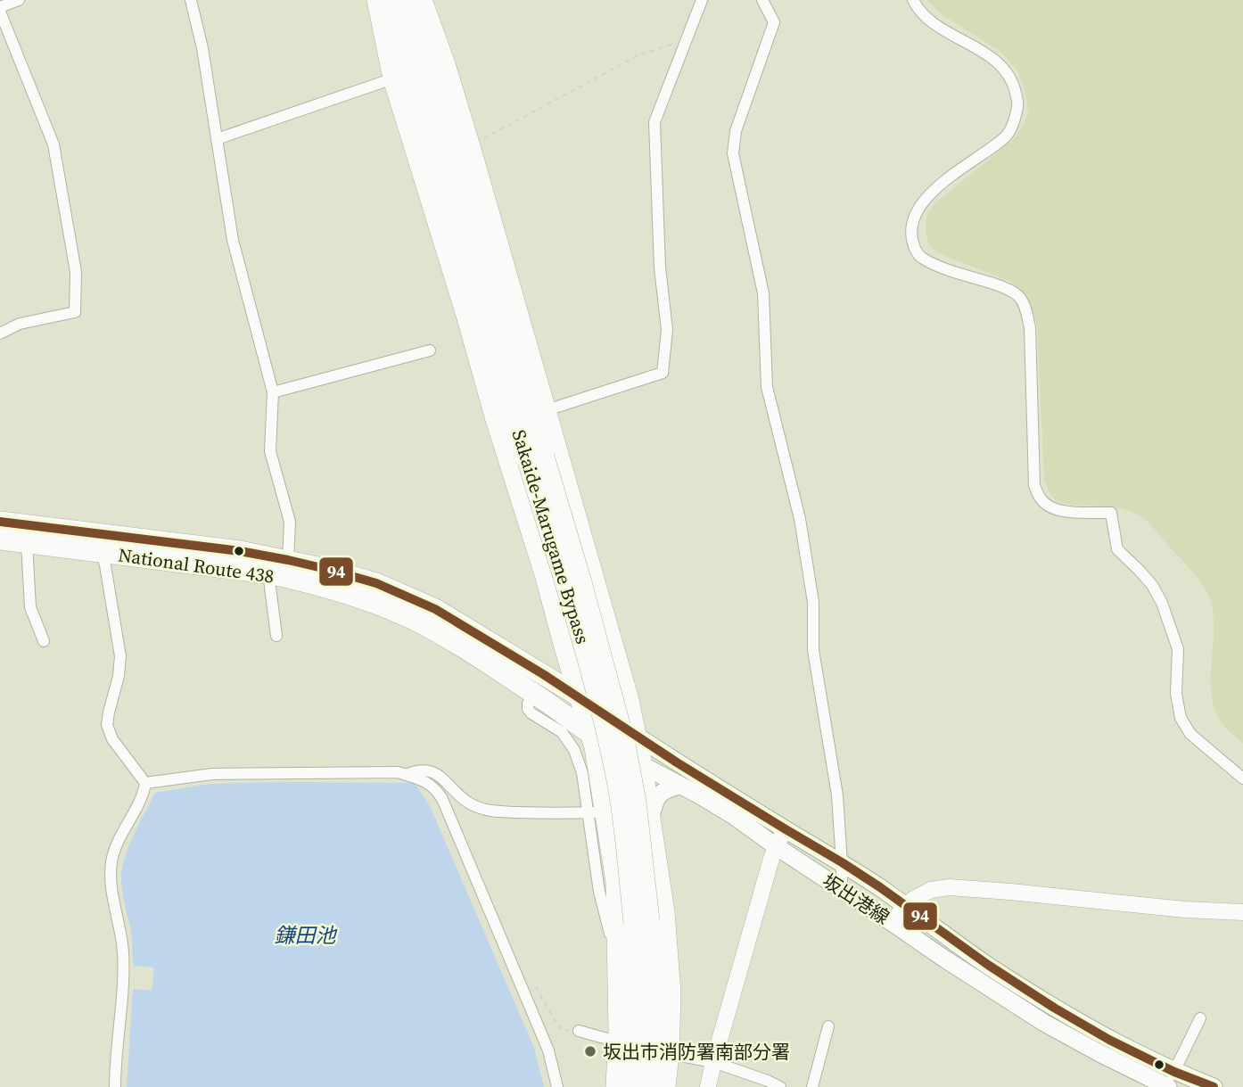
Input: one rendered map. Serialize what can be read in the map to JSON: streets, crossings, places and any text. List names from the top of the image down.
{
  "streets": {
    "highway": ["Sakaide-Marugame Bypass", "National Route 438"],
    "main road": ["坂出港線"]
  },
  "crossings": [
    ["National Route 438", "坂出港線"]
  ],
  "water": ["鎌田池"],
  "places": ["坂出市消防署南部分署"],
  "lines": ["transit line 94"]
}
